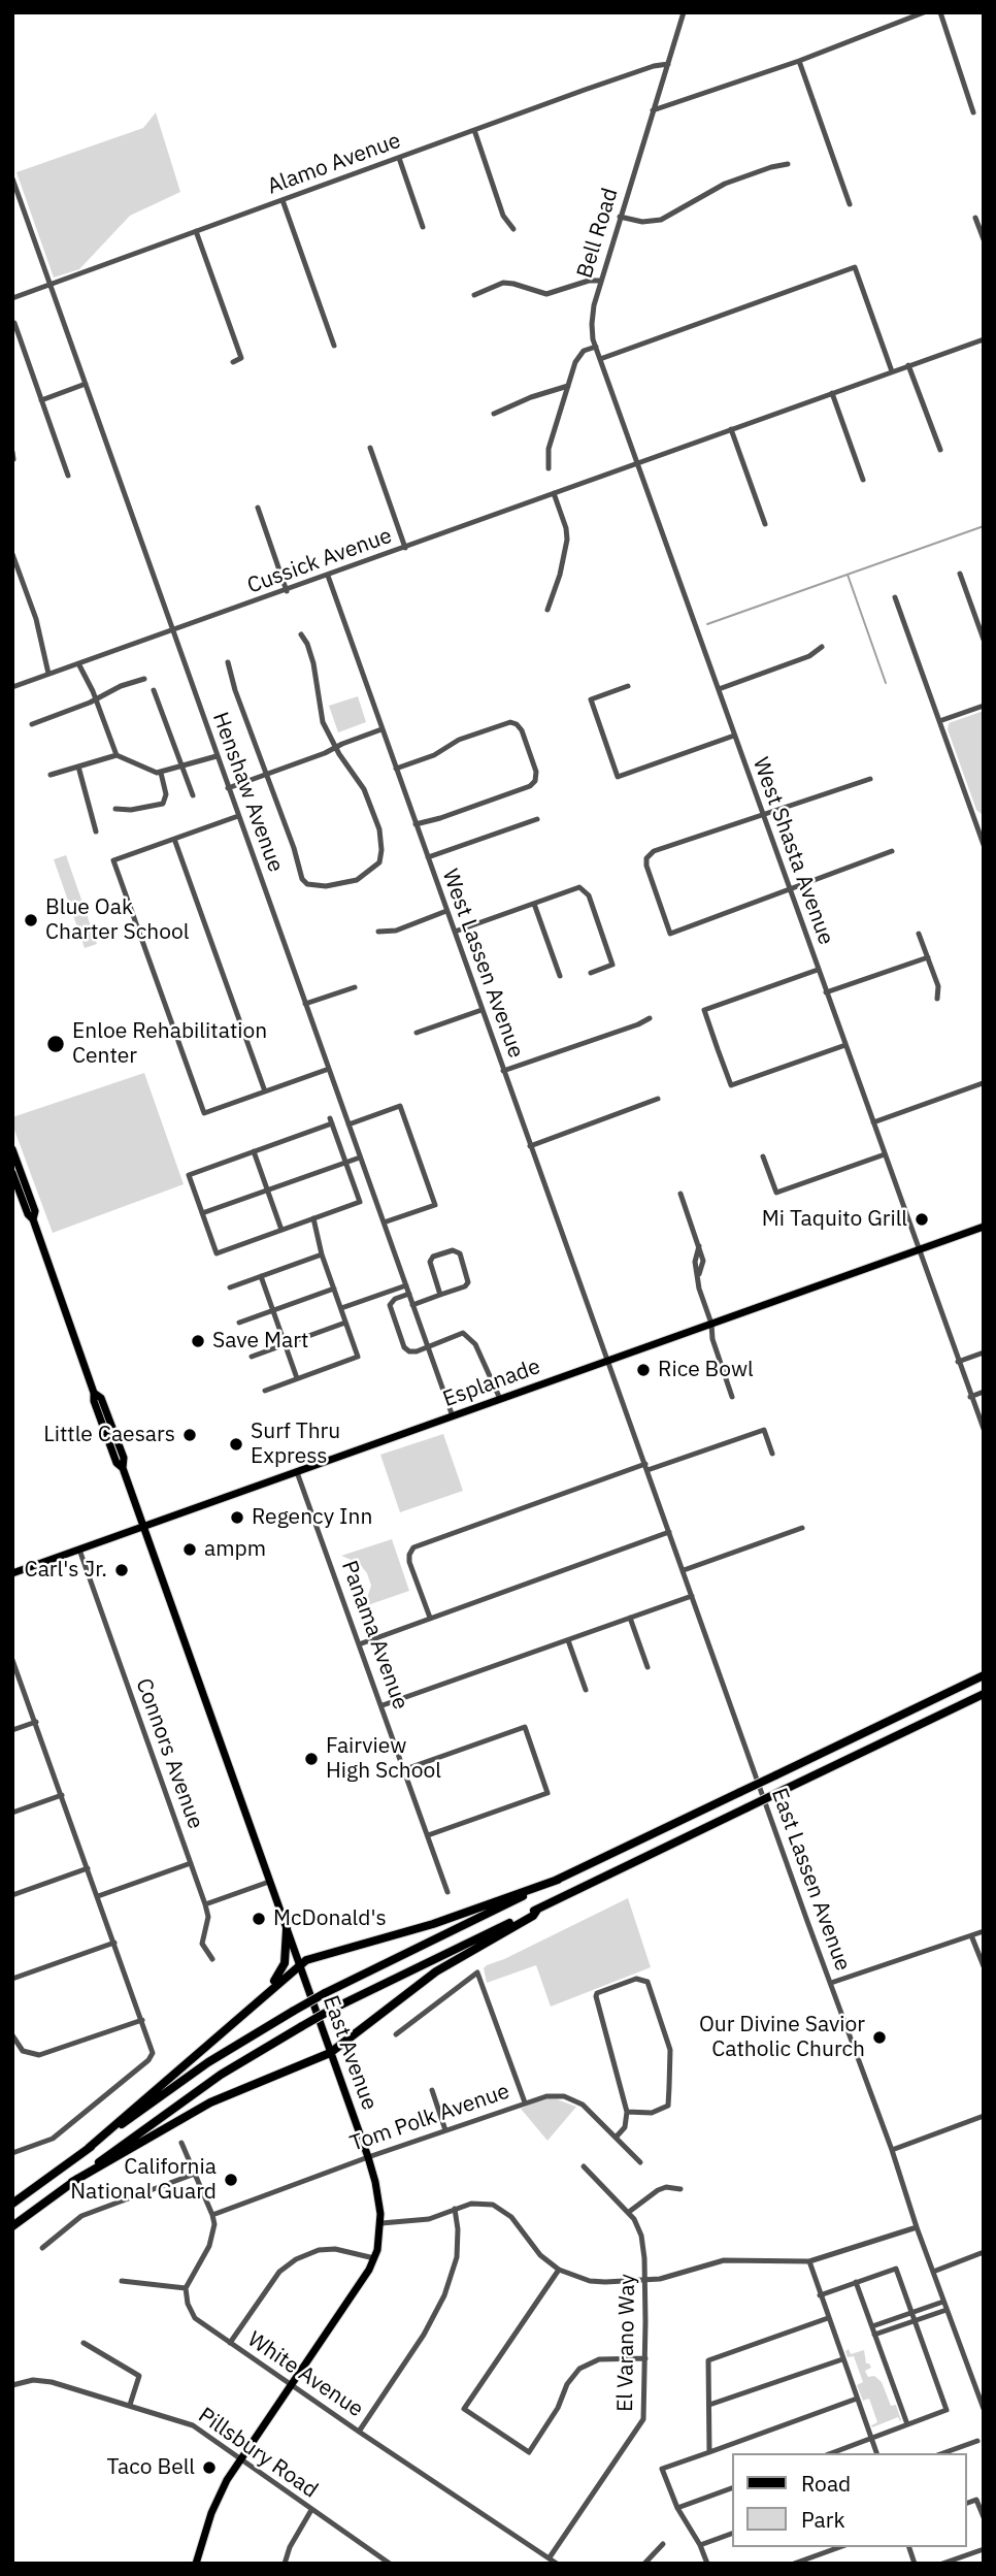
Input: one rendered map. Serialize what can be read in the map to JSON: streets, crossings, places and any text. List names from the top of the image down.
{
  "streets": {
    "main road": ["Esplanade", "East Avenue"],
    "street": [
      "Alamo Avenue",
      "Bell Road",
      "Cussick Avenue",
      "Henshaw Avenue",
      "West Shasta Avenue",
      "West Lassen Avenue",
      "Panama Avenue",
      "Connors Avenue",
      "East Lassen Avenue",
      "Tom Polk Avenue",
      "El Varano Way",
      "White Avenue",
      "Pillsbury Road"
    ]
  },
  "crossings": [
    ["Alamo Avenue", "Bell Road"],
    ["Alamo Avenue", "Henshaw Avenue"],
    ["Bell Road", "Cussick Avenue"],
    ["Bell Road", "West Shasta Avenue"],
    ["Cussick Avenue", "Henshaw Avenue"],
    ["Cussick Avenue", "West Shasta Avenue"],
    ["Cussick Avenue", "West Lassen Avenue"],
    ["Henshaw Avenue", "Esplanade"],
    ["West Shasta Avenue", "Esplanade"],
    ["West Lassen Avenue", "Esplanade"],
    ["West Lassen Avenue", "East Lassen Avenue"],
    ["Esplanade", "Panama Avenue"],
    ["Esplanade", "Connors Avenue"],
    ["Esplanade", "East Lassen Avenue"],
    ["Esplanade", "East Avenue"],
    ["East Avenue", "Tom Polk Avenue"],
    ["East Avenue", "White Avenue"],
    ["East Avenue", "Pillsbury Road"],
    ["El Varano Way", "White Avenue"]
  ],
  "places": [
    "Blue Oak Charter School",
    "Enloe Rehabilitation Center",
    "Mi Taquito Grill",
    "Save Mart",
    "Rice Bowl",
    "Little Caesars",
    "Surf Thru Express",
    "Regency Inn",
    "ampm",
    "Carl's Jr.",
    "Fairview High School",
    "McDonald's",
    "Our Divine Savior Catholic Church",
    "California National Guard",
    "Taco Bell"
  ],
  "legend": ["Road", "Park"]
}
